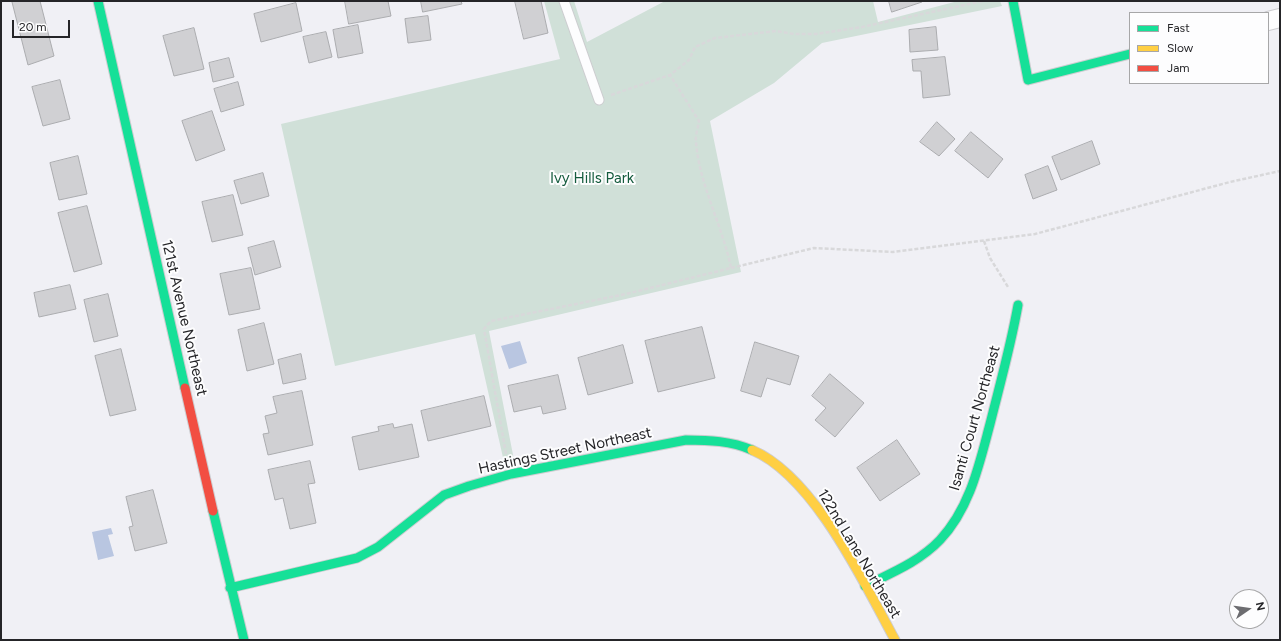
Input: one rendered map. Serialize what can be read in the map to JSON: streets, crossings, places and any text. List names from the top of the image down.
{
  "streets": {
    "street": [
      "121st Avenue Northeast",
      "Isanti Court Northeast",
      "Hastings Street Northeast",
      "122nd Lane Northeast"
    ]
  },
  "crossings": [
    ["121st Avenue Northeast", "Hastings Street Northeast"],
    ["Isanti Court Northeast", "122nd Lane Northeast"],
    ["Hastings Street Northeast", "122nd Lane Northeast"]
  ],
  "parks": ["Ivy Hills Park"],
  "legend": ["Fast", "Slow", "Jam"],
  "scale_bar": "20 m",
  "north": "right"
}
